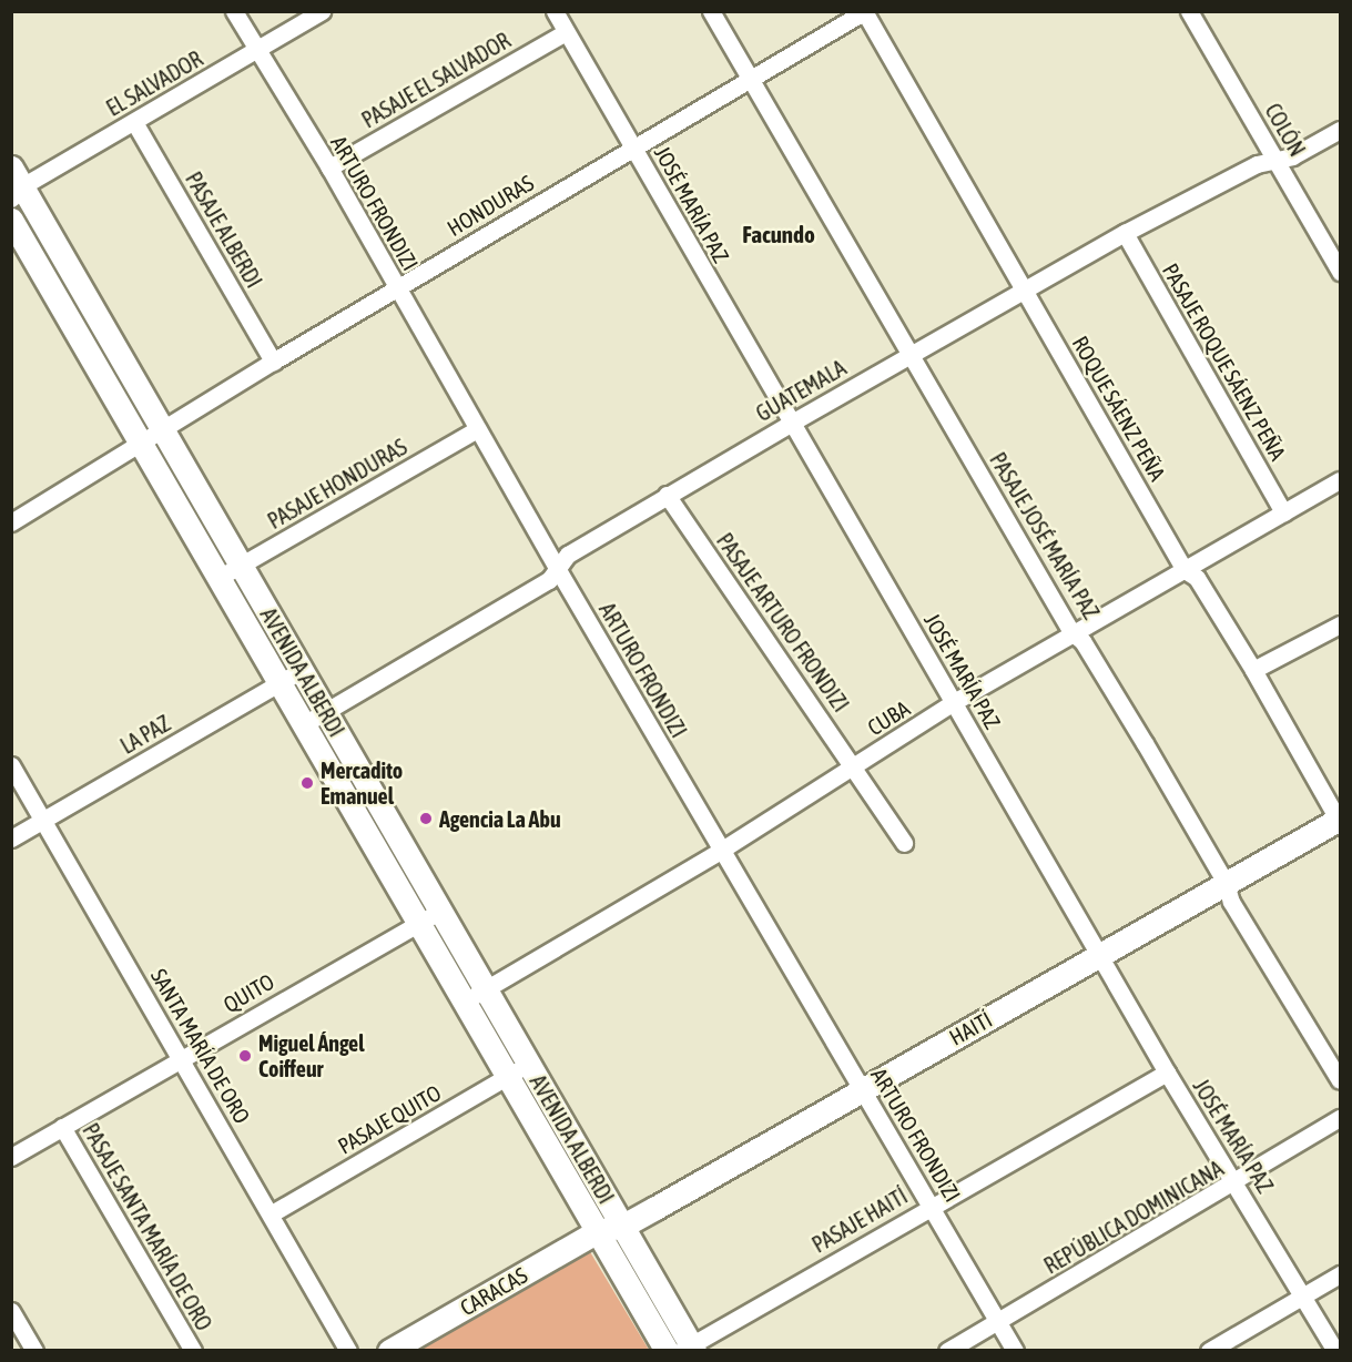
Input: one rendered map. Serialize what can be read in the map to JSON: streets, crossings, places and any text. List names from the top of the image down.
{
  "streets": {
    "main road": ["AVENIDA ALBERDI", "HAITÍ", "CARACAS"],
    "street": [
      "PASAJE EL SALVADOR",
      "EL SALVADOR",
      "COLÓN",
      "ARTURO FRONDIZI",
      "JOSÉ MARÍA PAZ",
      "HONDURAS",
      "PASAJE ALBERDI",
      "PASAJE ROQUE SÁENZ PEÑA",
      "GUATEMALA",
      "ROQUE SÁENZ PEÑA",
      "PASAJE HONDURAS",
      "PASAJE JOSÉ MARÍA PAZ",
      "PASAJE ARTURO FRONDIZI",
      "CUBA",
      "LA PAZ",
      "QUITO",
      "SANTA MARÍA DE ORO",
      "PASAJE QUITO",
      "REPÚBLICA DOMINICANA",
      "PASAJE HAITÍ",
      "PASAJE SANTA MARÍA DE ORO"
    ]
  },
  "crossings": [
    ["PASAJE EL SALVADOR", "ARTURO FRONDIZI"],
    ["PASAJE EL SALVADOR", "JOSÉ MARÍA PAZ"],
    ["EL SALVADOR", "ARTURO FRONDIZI"],
    ["EL SALVADOR", "PASAJE ALBERDI"],
    ["EL SALVADOR", "AVENIDA ALBERDI"],
    ["COLÓN", "GUATEMALA"],
    ["ARTURO FRONDIZI", "HONDURAS"],
    ["ARTURO FRONDIZI", "GUATEMALA"],
    ["ARTURO FRONDIZI", "PASAJE HONDURAS"],
    ["ARTURO FRONDIZI", "CUBA"],
    ["ARTURO FRONDIZI", "HAITÍ"],
    ["ARTURO FRONDIZI", "REPÚBLICA DOMINICANA"],
    ["ARTURO FRONDIZI", "PASAJE HAITÍ"],
    ["JOSÉ MARÍA PAZ", "HONDURAS"],
    ["JOSÉ MARÍA PAZ", "GUATEMALA"],
    ["JOSÉ MARÍA PAZ", "CUBA"],
    ["JOSÉ MARÍA PAZ", "HAITÍ"],
    ["JOSÉ MARÍA PAZ", "REPÚBLICA DOMINICANA"],
    ["JOSÉ MARÍA PAZ", "PASAJE HAITÍ"],
    ["HONDURAS", "PASAJE ALBERDI"],
    ["HONDURAS", "ROQUE SÁENZ PEÑA"],
    ["HONDURAS", "PASAJE JOSÉ MARÍA PAZ"],
    ["HONDURAS", "AVENIDA ALBERDI"],
    ["PASAJE ROQUE SÁENZ PEÑA", "GUATEMALA"],
    ["PASAJE ROQUE SÁENZ PEÑA", "CUBA"],
    ["GUATEMALA", "ROQUE SÁENZ PEÑA"],
    ["GUATEMALA", "PASAJE JOSÉ MARÍA PAZ"],
    ["GUATEMALA", "PASAJE ARTURO FRONDIZI"],
    ["GUATEMALA", "AVENIDA ALBERDI"],
    ["ROQUE SÁENZ PEÑA", "CUBA"],
    ["ROQUE SÁENZ PEÑA", "HAITÍ"],
    ["PASAJE HONDURAS", "AVENIDA ALBERDI"],
    ["PASAJE JOSÉ MARÍA PAZ", "CUBA"],
    ["PASAJE JOSÉ MARÍA PAZ", "HAITÍ"],
    ["PASAJE ARTURO FRONDIZI", "CUBA"],
    ["AVENIDA ALBERDI", "CUBA"],
    ["AVENIDA ALBERDI", "LA PAZ"],
    ["AVENIDA ALBERDI", "QUITO"],
    ["AVENIDA ALBERDI", "HAITÍ"],
    ["AVENIDA ALBERDI", "PASAJE QUITO"],
    ["AVENIDA ALBERDI", "PASAJE HAITÍ"],
    ["AVENIDA ALBERDI", "CARACAS"],
    ["LA PAZ", "SANTA MARÍA DE ORO"],
    ["QUITO", "SANTA MARÍA DE ORO"],
    ["QUITO", "PASAJE SANTA MARÍA DE ORO"],
    ["HAITÍ", "CARACAS"],
    ["SANTA MARÍA DE ORO", "PASAJE QUITO"]
  ],
  "districts": ["Facundo"],
  "places": ["Mercadito Emanuel", "Agencia La Abu", "Miguel Ángel Coiffeur"]
}
